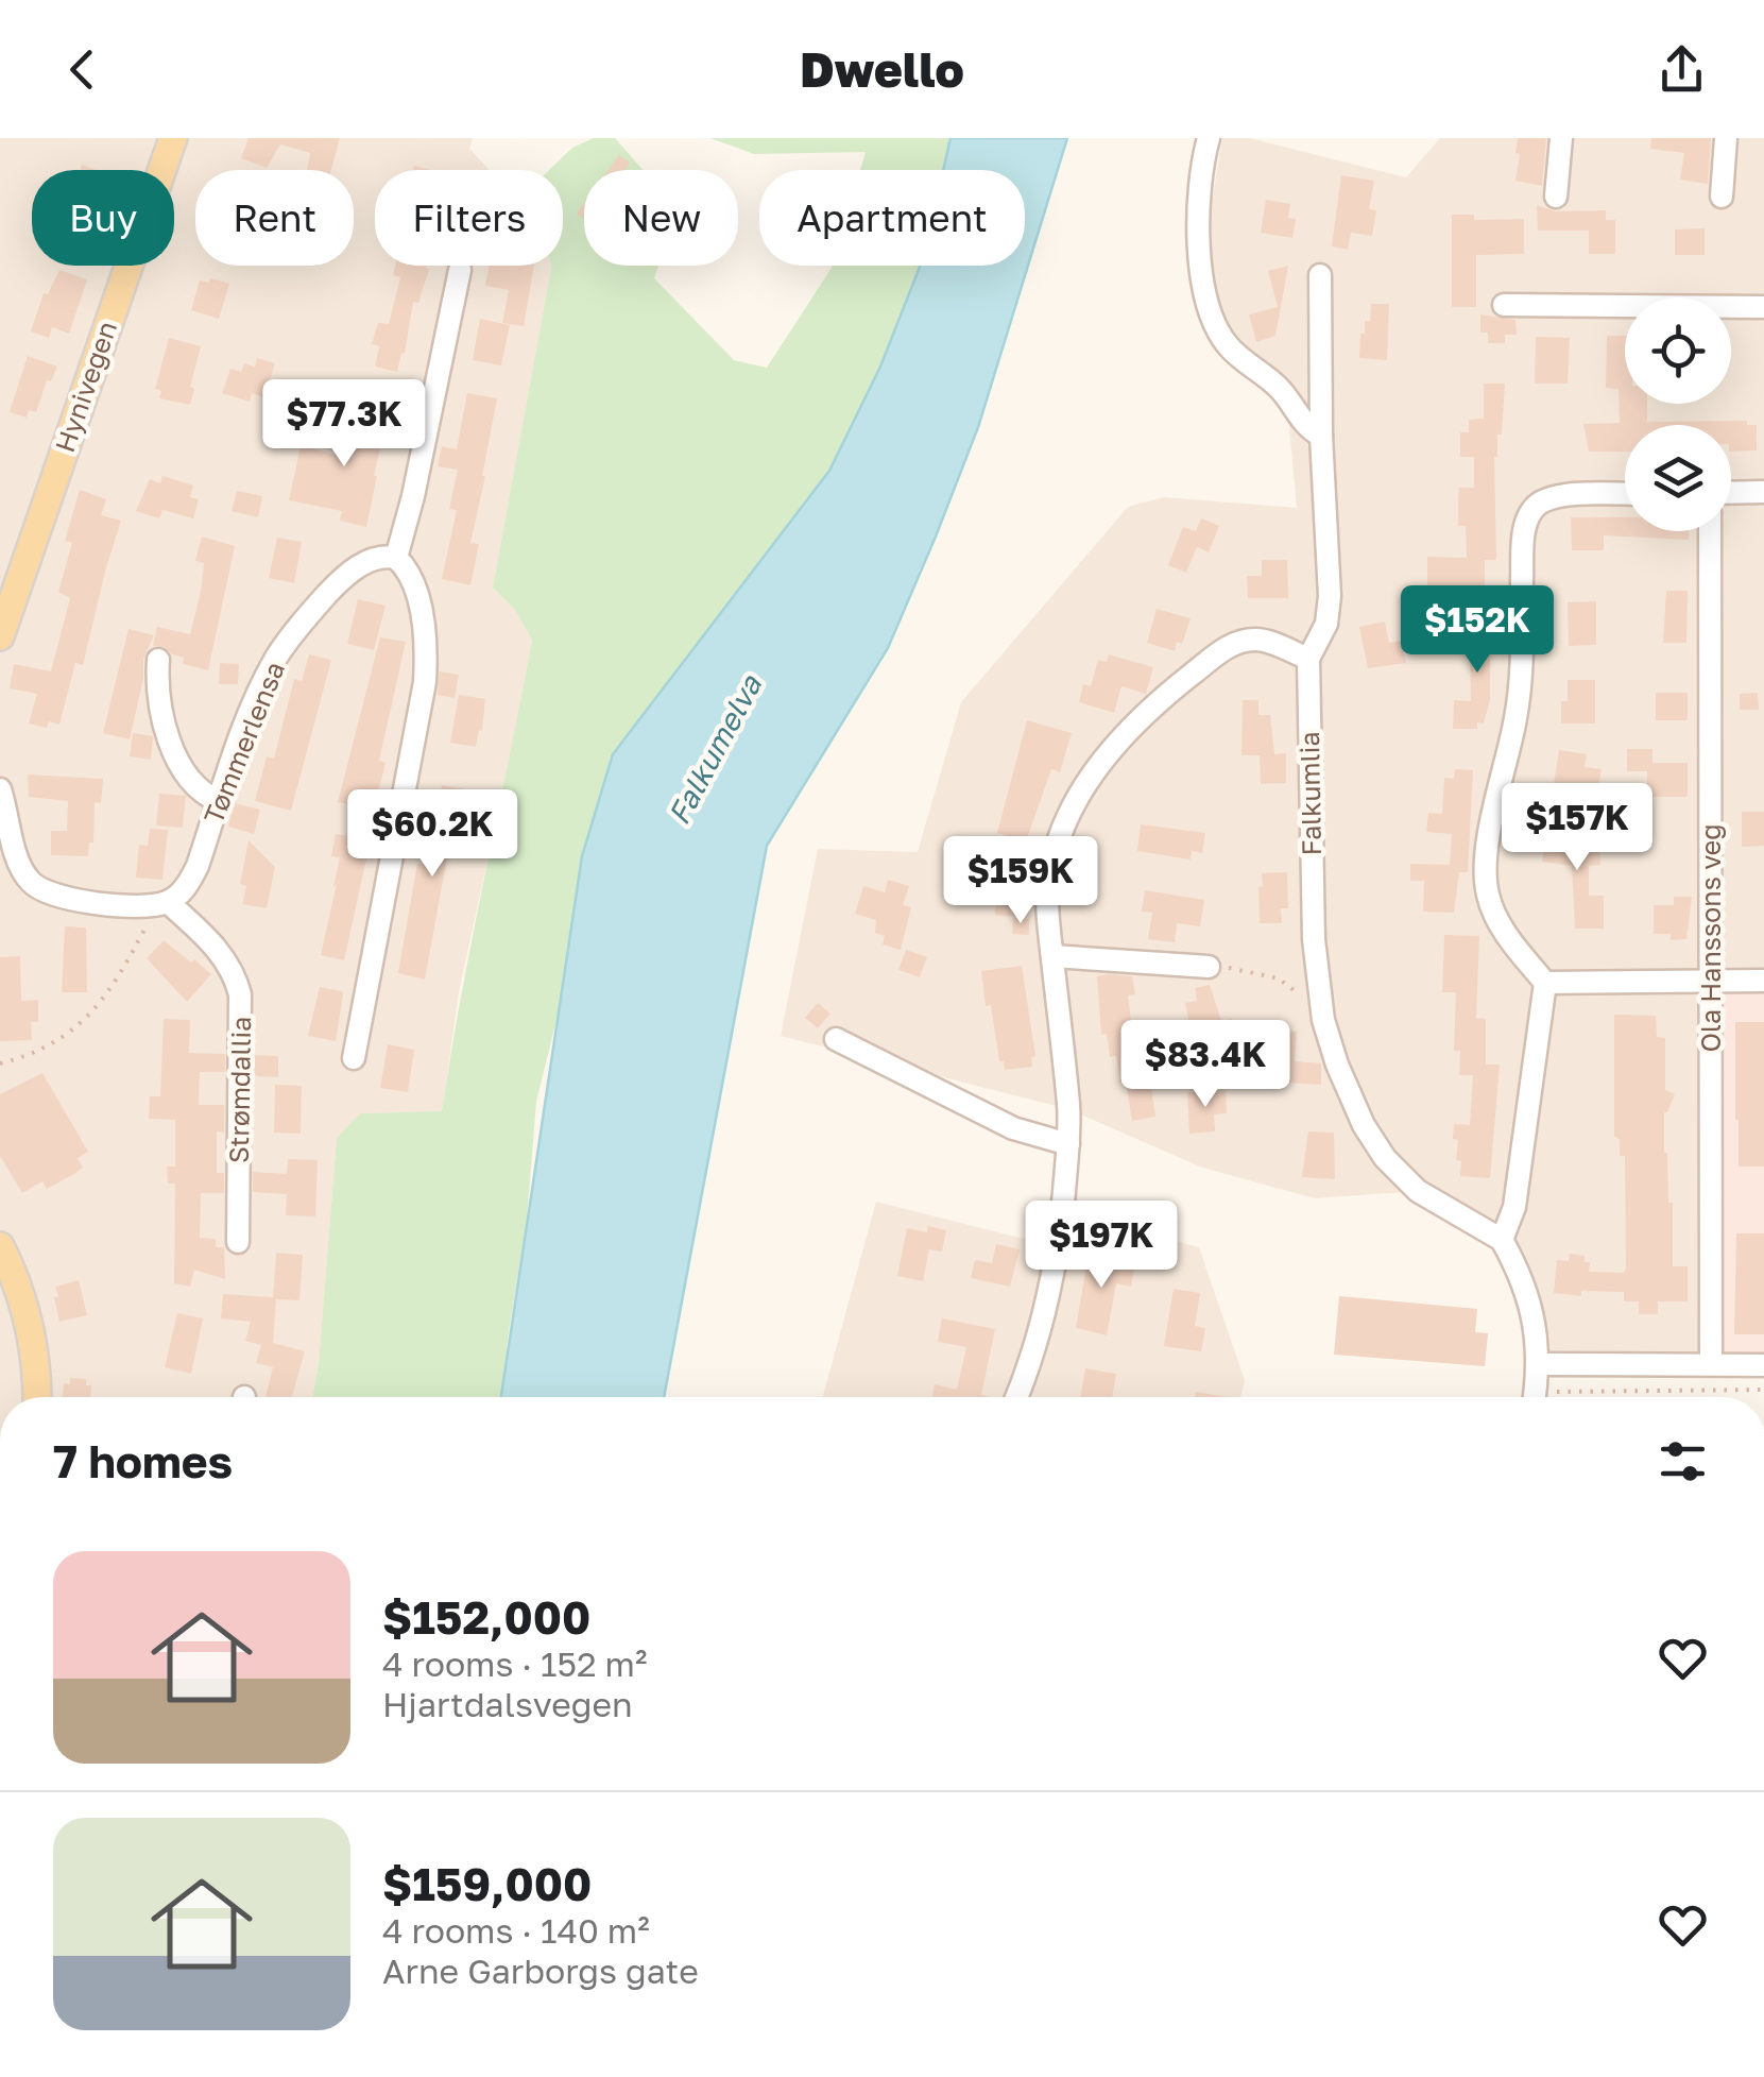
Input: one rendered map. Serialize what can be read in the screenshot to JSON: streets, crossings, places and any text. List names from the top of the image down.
{
  "streets": {
    "main road": ["Hynivegen"],
    "street": [
      "Tømmerlensa",
      "Falkumlia",
      "Ola Hanssons veg",
      "Strømdallia"
    ]
  },
  "crossings": [
    ["Tømmerlensa", "Strømdallia"]
  ],
  "water": ["Falkumelva"],
  "page": {
    "header": "Dwello",
    "chip": [
      "Buy",
      "Rent",
      "Filters",
      "New",
      "Apartment"
    ],
    "price": [
      "$77.3K",
      "$152K",
      "$157K",
      "$60.2K",
      "$159K",
      "$83.4K",
      "$197K"
    ],
    "heading": "7 homes",
    "list": [
      {
        "name": "$152,000",
        "note": "4 rooms · 152 m² · Hjartdalsvegen"
      },
      {
        "name": "$159,000",
        "note": "4 rooms · 140 m² · Arne Garborgs gate"
      }
    ]
  }
}
